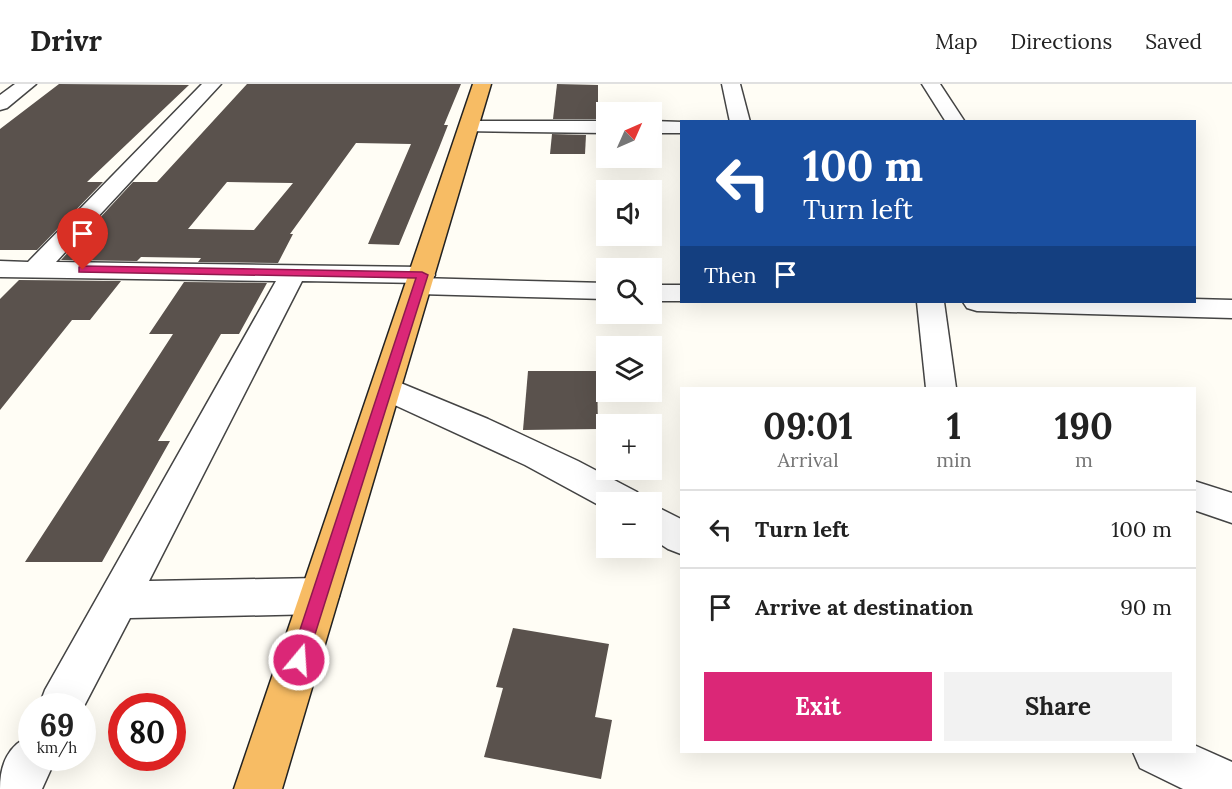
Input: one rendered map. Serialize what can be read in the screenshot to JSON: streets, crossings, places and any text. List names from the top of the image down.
{
  "north": "top right",
  "page": {
    "header": "Drivr",
    "nav": ["Map", "Directions", "Saved"],
    "map_buttons": ["+", "−"],
    "turn": ["100 m", "Turn left"],
    "then": "Then",
    "eta": [
      "09:01",
      "Arrival",
      "1",
      "min",
      "190",
      "m"
    ],
    "list": [
      {
        "name": "Turn left",
        "value": "100 m"
      },
      {
        "name": "Arrive at destination",
        "value": "90 m"
      }
    ],
    "buttons": ["Exit", "Share"],
    "speed": "69 km/h",
    "limit": "80"
  }
}
